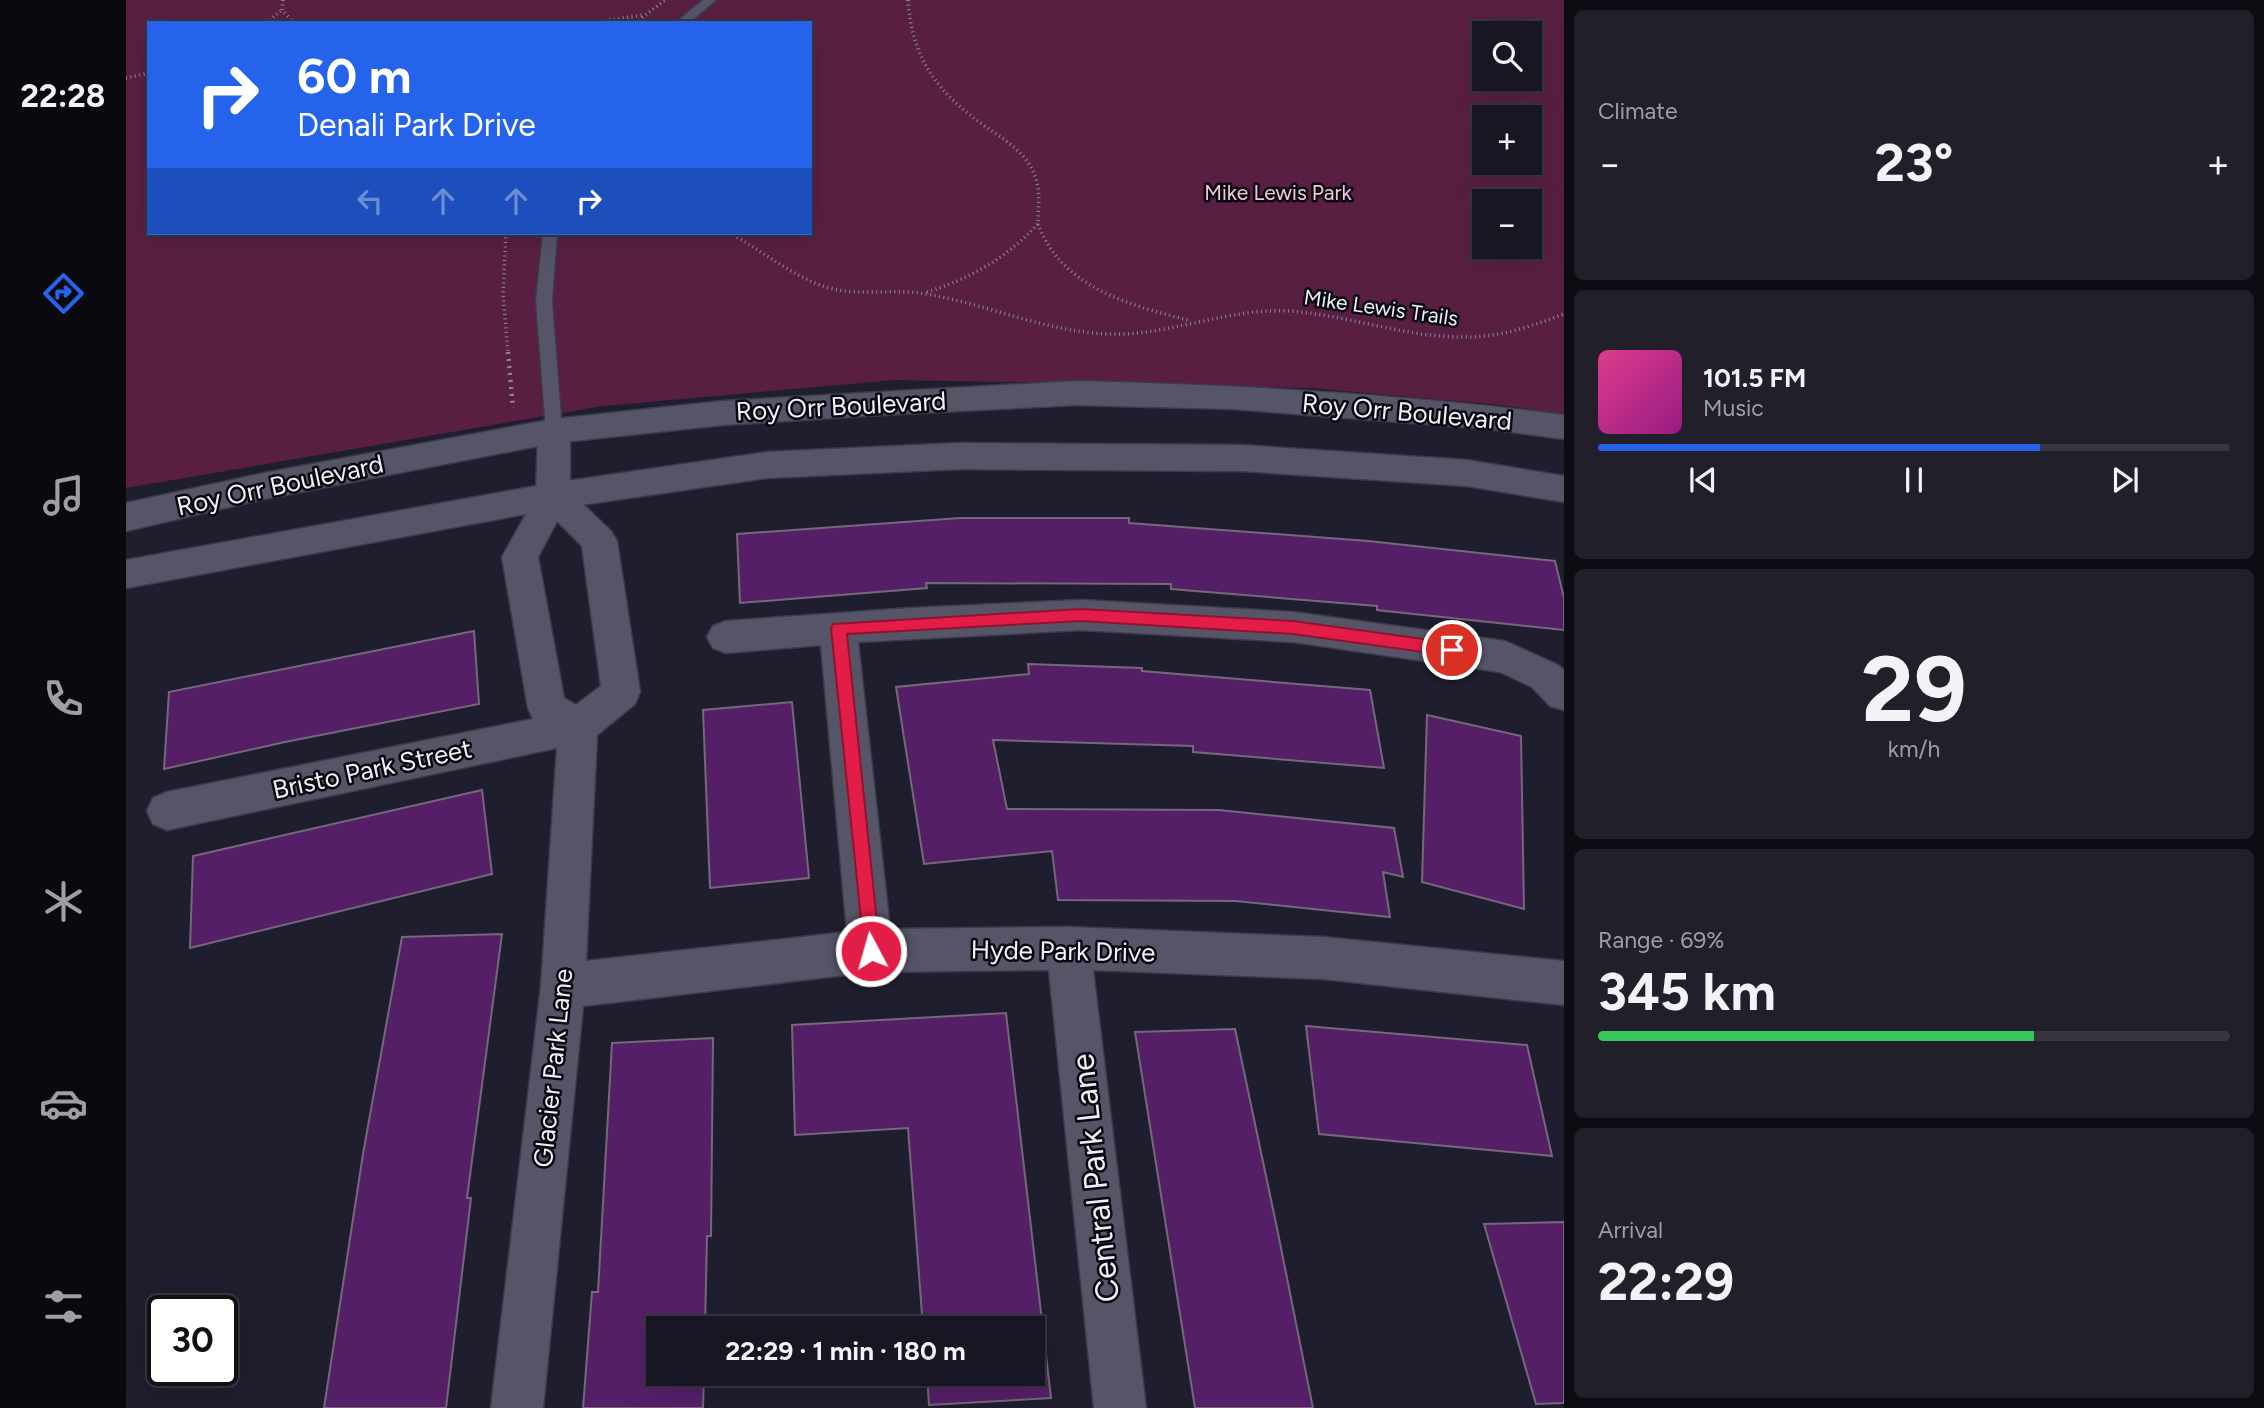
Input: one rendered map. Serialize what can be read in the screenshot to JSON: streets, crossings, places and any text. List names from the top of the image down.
{
  "streets": {
    "street": [
      "Roy Orr Boulevard",
      "Bristo Park Street",
      "Hyde Park Drive",
      "Glacier Park Lane",
      "Central Park Lane"
    ],
    "path": ["Mike Lewis Trails"]
  },
  "crossings": [
    ["Bristo Park Street", "Glacier Park Lane"],
    ["Hyde Park Drive", "Glacier Park Lane"],
    ["Hyde Park Drive", "Central Park Lane"]
  ],
  "parks": ["Mike Lewis Park"],
  "page": {
    "tabs": "22:28",
    "tile": [
      "Climate",
      ["29", "km/h"],
      ["Range · 69%", "345 km"],
      ["Arrival", "22:29"]
    ],
    "map_buttons": ["+", "−"],
    "turn": ["60 m", "Denali Park Drive"],
    "heat": ["−", "23°", "+"],
    "song": ["101.5 FM", "Music"],
    "limit": "30",
    "trip": "22:29 · 1 min · 180 m"
  }
}
